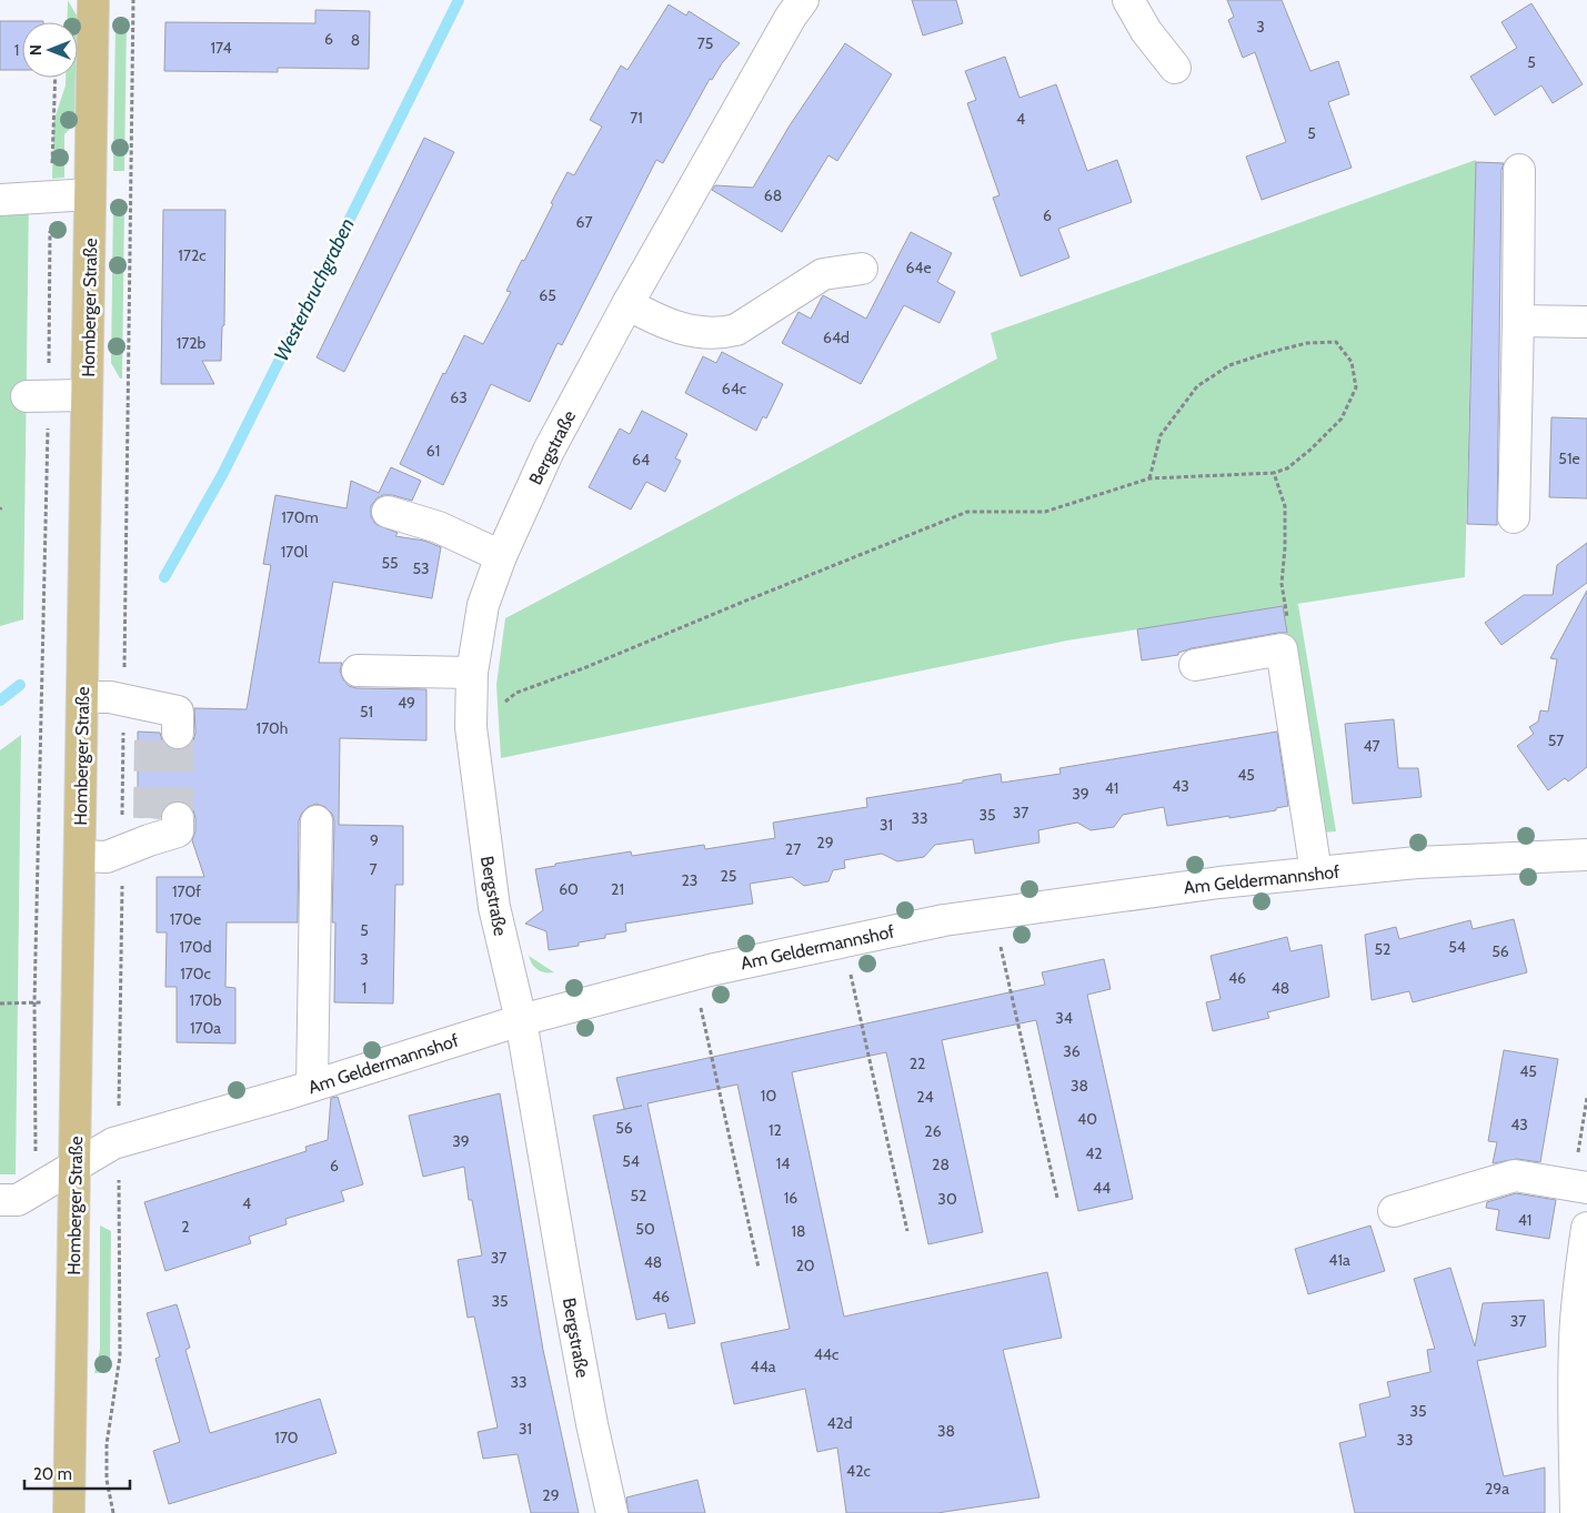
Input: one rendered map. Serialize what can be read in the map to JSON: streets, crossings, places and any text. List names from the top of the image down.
{
  "streets": {
    "main road": ["Homberger Straße"],
    "street": ["Bergstraße", "Am Geldermannshof"]
  },
  "crossings": [
    ["Homberger Straße", "Am Geldermannshof"],
    ["Bergstraße", "Am Geldermannshof"]
  ],
  "water": ["Westerbruchgraben"],
  "house_numbers": [
    "3",
    "6",
    "8",
    "75",
    "174",
    "1",
    "5",
    "71",
    "4",
    "5",
    "68",
    "6",
    "67",
    "172c",
    "64e",
    "65",
    "64d",
    "172b",
    "64c",
    "63",
    "61",
    "51e",
    "64",
    "170m",
    "170l",
    "55",
    "53",
    "49",
    "51",
    "170h",
    "57",
    "47",
    "45",
    "43",
    "41",
    "39",
    "37",
    "35",
    "33",
    "31",
    "9",
    "29",
    "27",
    "7",
    "25",
    "23",
    "60",
    "21",
    "170f",
    "170e",
    "5",
    "170d",
    "54",
    "52",
    "56",
    "3",
    "170c",
    "46",
    "1",
    "48",
    "170b",
    "34",
    "170a",
    "36",
    "22",
    "45",
    "38",
    "10",
    "24",
    "40",
    "43",
    "56",
    "12",
    "26",
    "39",
    "42",
    "54",
    "14",
    "28",
    "6",
    "44",
    "52",
    "16",
    "30",
    "4",
    "41",
    "2",
    "50",
    "18",
    "37",
    "41a",
    "48",
    "20",
    "46",
    "35",
    "37",
    "44c",
    "44a",
    "33",
    "35",
    "42d",
    "31",
    "38",
    "170",
    "33",
    "42c",
    "29a",
    "29"
  ],
  "scale_bar": "20 m",
  "north": "left"
}
